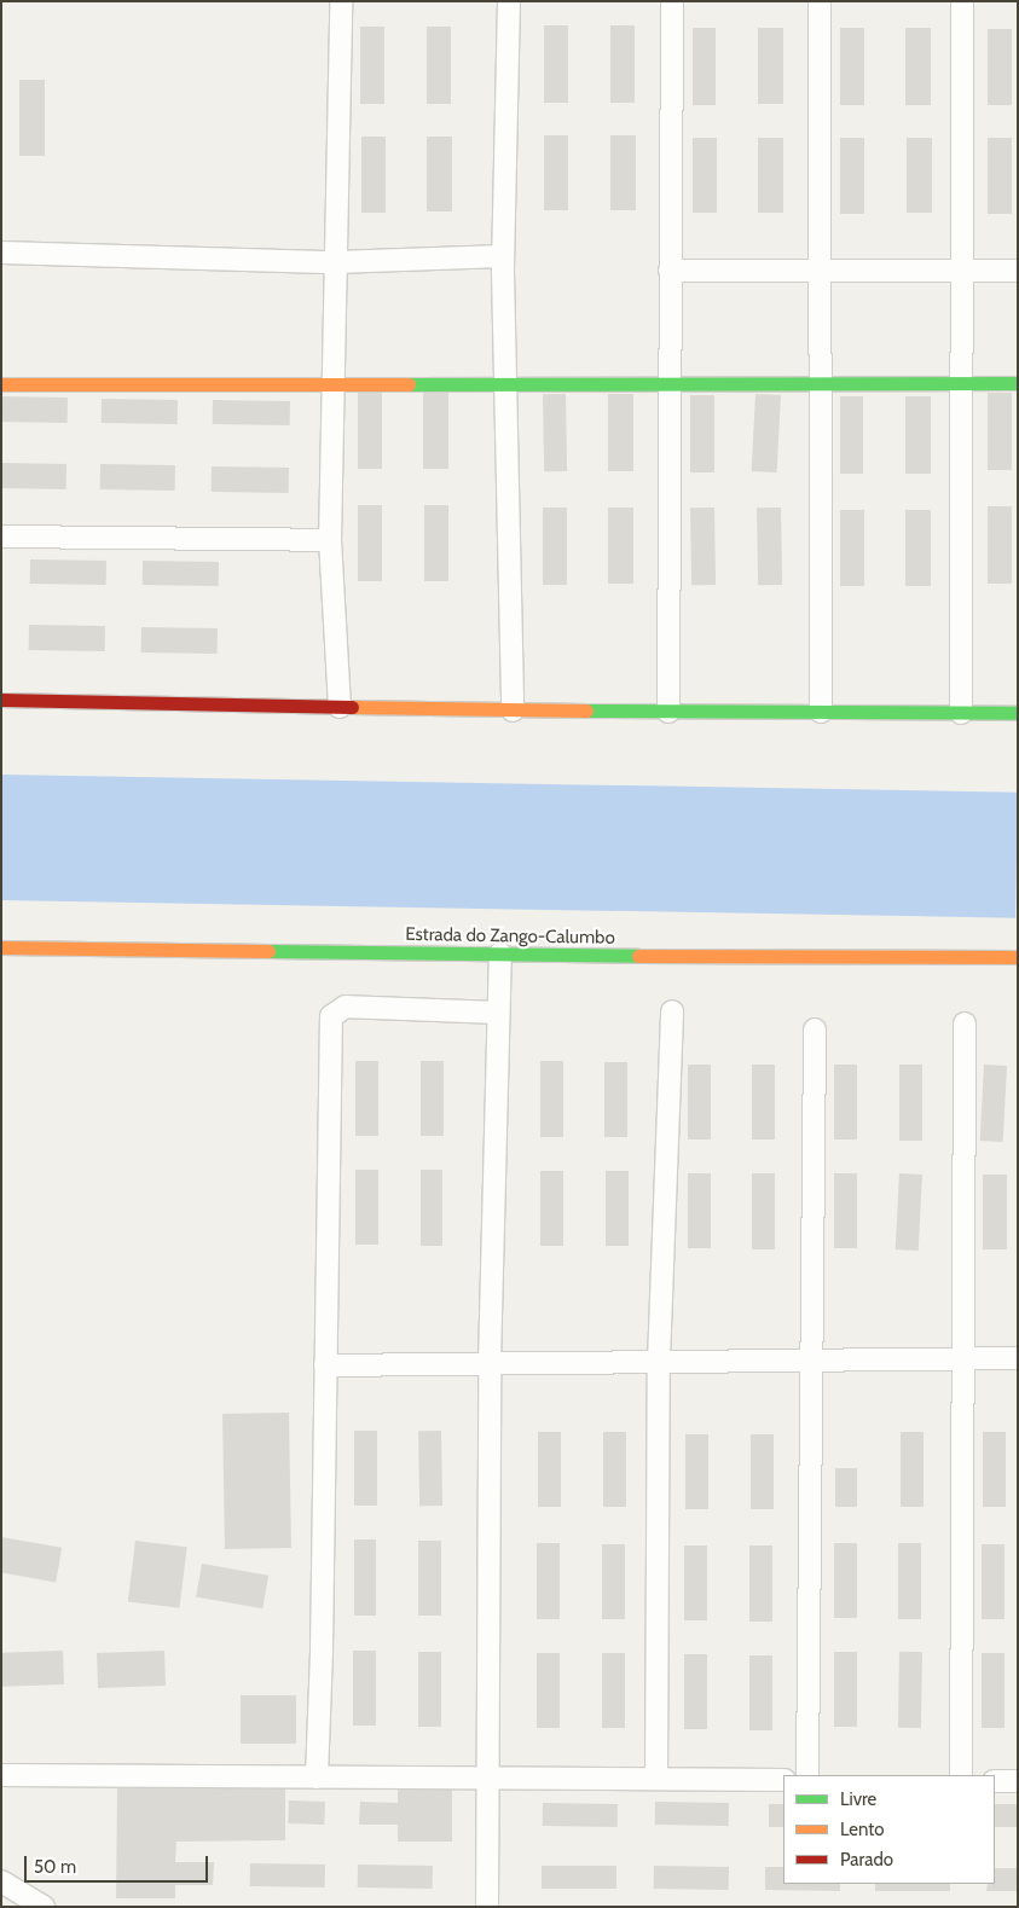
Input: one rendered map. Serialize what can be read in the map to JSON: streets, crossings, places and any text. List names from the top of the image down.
{
  "streets": {
    "street": ["Estrada do Zango-Calumbo"]
  },
  "legend": ["Livre", "Lento", "Parado"],
  "scale_bar": "50 m"
}
